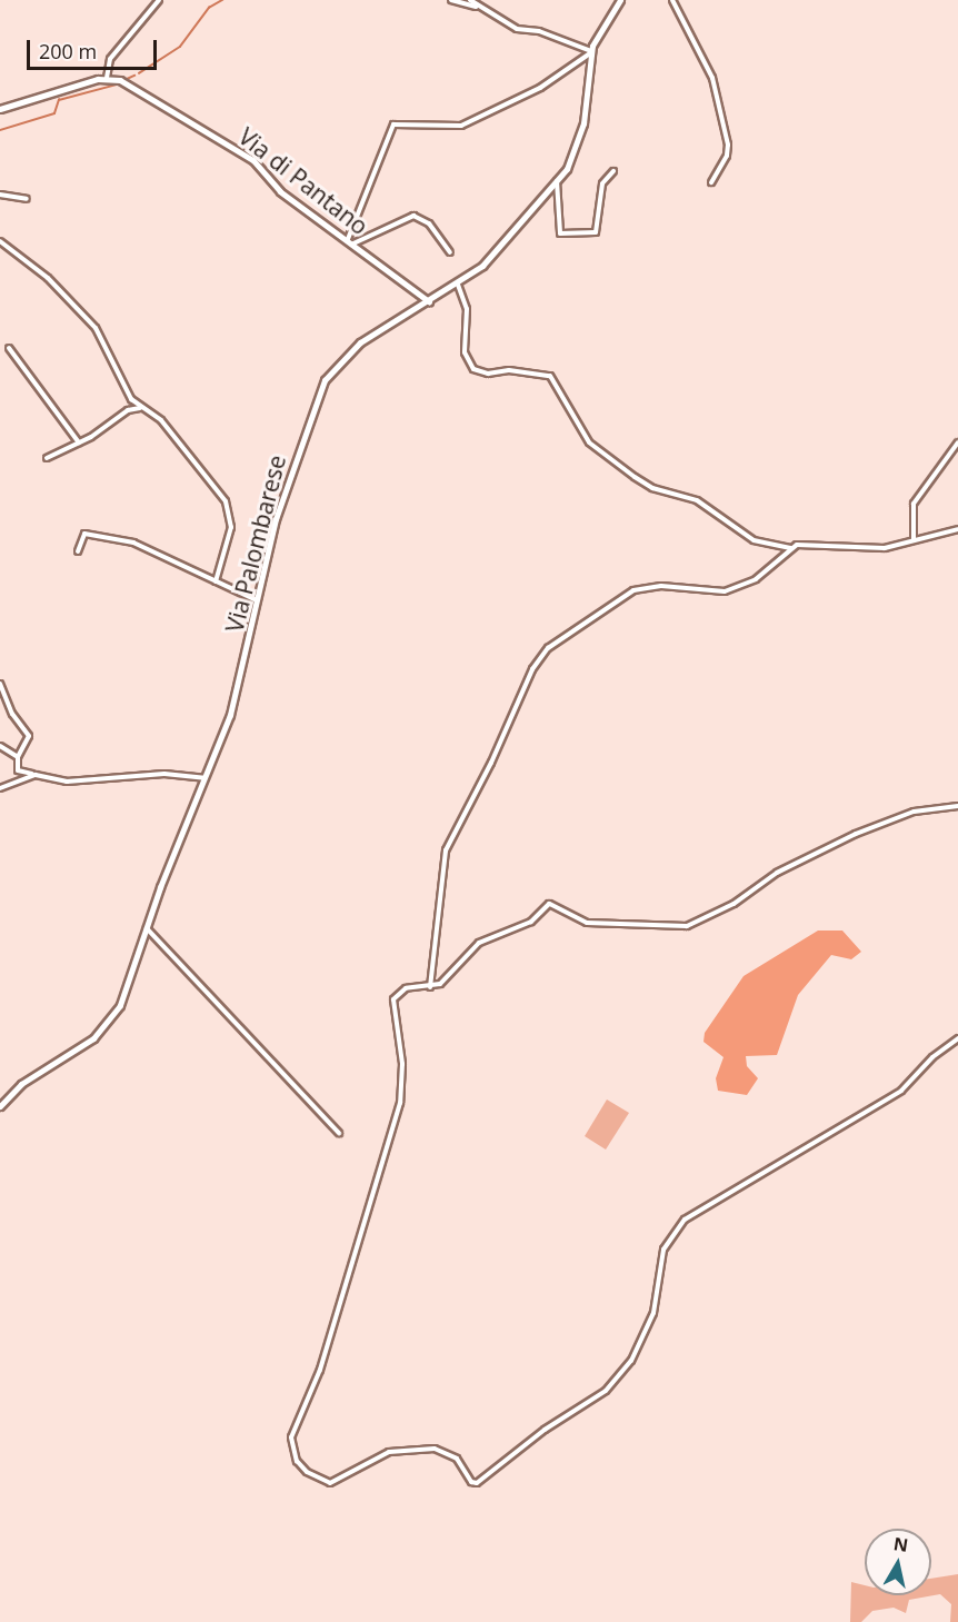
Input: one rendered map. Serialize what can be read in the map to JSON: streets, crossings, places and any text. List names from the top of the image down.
{
  "streets": {
    "main road": ["Via Palombarese"],
    "street": ["Via di Pantano"]
  },
  "crossings": [
    ["Via di Pantano", "Via Palombarese"]
  ],
  "scale_bar": "200 m",
  "north": "top"
}
